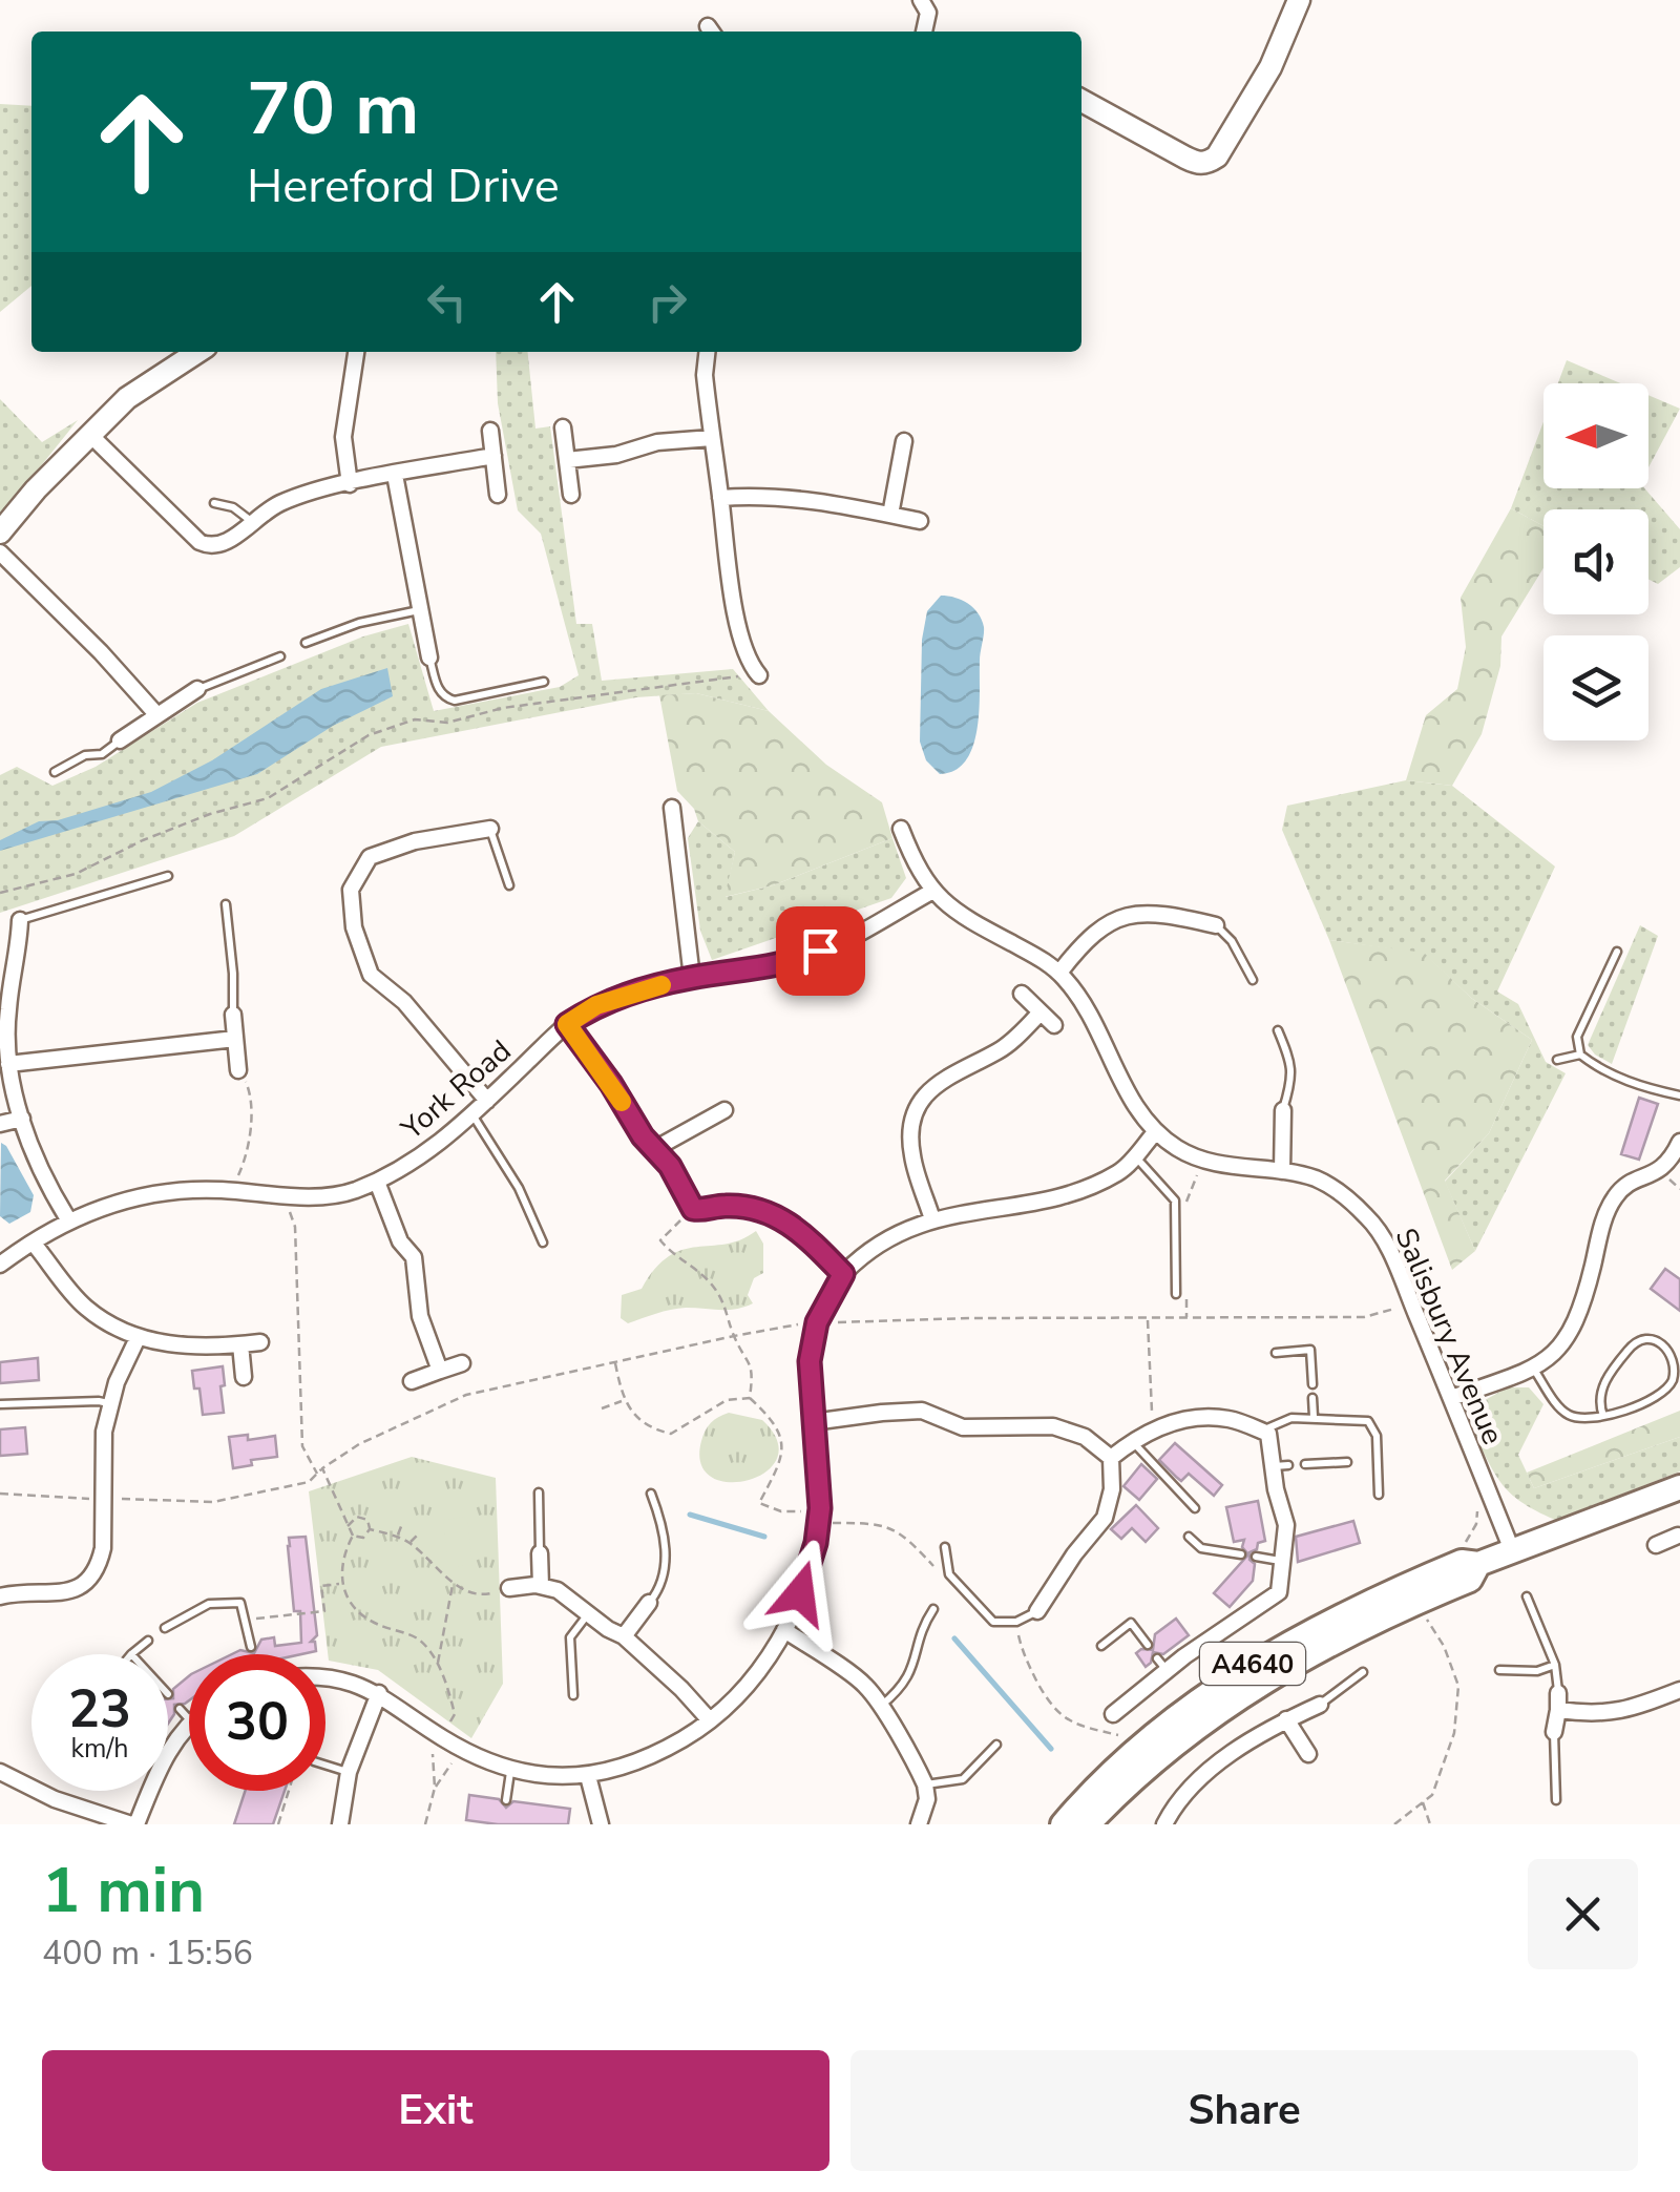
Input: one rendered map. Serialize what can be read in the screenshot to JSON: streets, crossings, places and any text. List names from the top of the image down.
{
  "streets": {
    "main road": ["A4640"],
    "street": ["York Road", "Salisbury Avenue"]
  },
  "crossings": [
    ["York Road", "Salisbury Avenue"],
    ["Salisbury Avenue", "A4640"]
  ],
  "north": "left",
  "page": {
    "turn": ["70 m", "Hereford Drive"],
    "speed": "23 km/h",
    "limit": "30",
    "heading": ["1 min", "400 m · 15:56"],
    "buttons": ["Exit", "Share"]
  }
}
